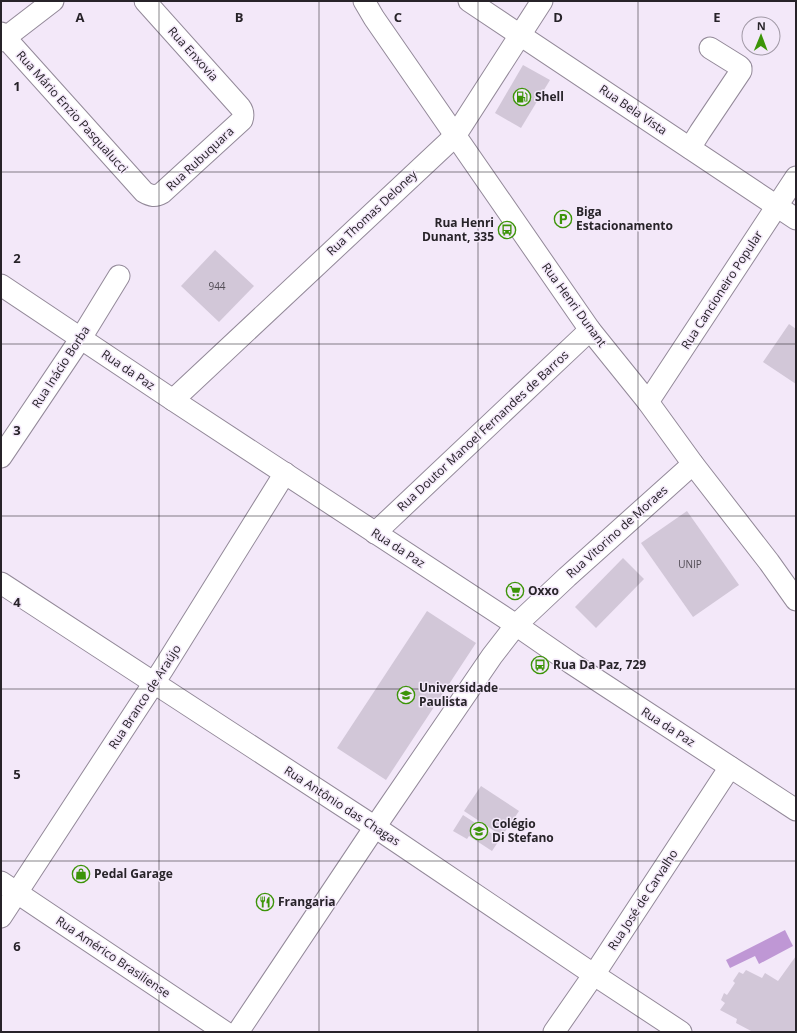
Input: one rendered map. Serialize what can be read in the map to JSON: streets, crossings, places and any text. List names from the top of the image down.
{
  "streets": {
    "street": [
      "Rua Enxovia",
      "Rua Bela Vista",
      "Rua Mário Enzio Pasqualucci",
      "Rua Rubuquara",
      "Rua Thomas Deloney",
      "Rua Cancioneiro Popular",
      "Rua Henri Dunant",
      "Rua Inácio Borba",
      "Rua da Paz",
      "Rua Doutor Manoel Fernandes de Barros",
      "Rua Vitorino de Moraes",
      "Rua Branco de Araújo",
      "Rua Antônio das Chagas",
      "Rua José de Carvalho",
      "Rua Américo Brasiliense"
    ]
  },
  "crossings": [
    ["Rua Enxovia", "Rua Rubuquara"],
    ["Rua Bela Vista", "Rua Thomas Deloney"],
    ["Rua Bela Vista", "Rua Cancioneiro Popular"],
    ["Rua Mário Enzio Pasqualucci", "Rua Rubuquara"],
    ["Rua Thomas Deloney", "Rua Henri Dunant"],
    ["Rua Thomas Deloney", "Rua da Paz"],
    ["Rua Cancioneiro Popular", "Rua Henri Dunant"],
    ["Rua Henri Dunant", "Rua Doutor Manoel Fernandes de Barros"],
    ["Rua Henri Dunant", "Rua Vitorino de Moraes"],
    ["Rua Inácio Borba", "Rua da Paz"],
    ["Rua da Paz", "Rua Doutor Manoel Fernandes de Barros"],
    ["Rua da Paz", "Rua Vitorino de Moraes"],
    ["Rua da Paz", "Rua Branco de Araújo"],
    ["Rua da Paz", "Rua José de Carvalho"],
    ["Rua Vitorino de Moraes", "Rua Antônio das Chagas"],
    ["Rua Branco de Araújo", "Rua Antônio das Chagas"],
    ["Rua Branco de Araújo", "Rua Américo Brasiliense"],
    ["Rua Antônio das Chagas", "Rua José de Carvalho"]
  ],
  "places": {
    "fuel station": ["Shell"],
    "parking": ["Biga Estacionamento"],
    "bus stop": ["Rua Henri Dunant, 335", "Rua Da Paz, 729"],
    "supermarket": ["Oxxo"],
    "school or university": ["Universidade Paulista", "Colégio Di Stefano"],
    "shop": ["Pedal Garage"],
    "restaurant": ["Frangaria"]
  },
  "house_numbers": ["944", "UNIP"],
  "north": "top",
  "grid": {
    "columns": [
      "A",
      "B",
      "C",
      "D",
      "E"
    ],
    "rows": [
      "1",
      "2",
      "3",
      "4",
      "5",
      "6"
    ]
  }
}
